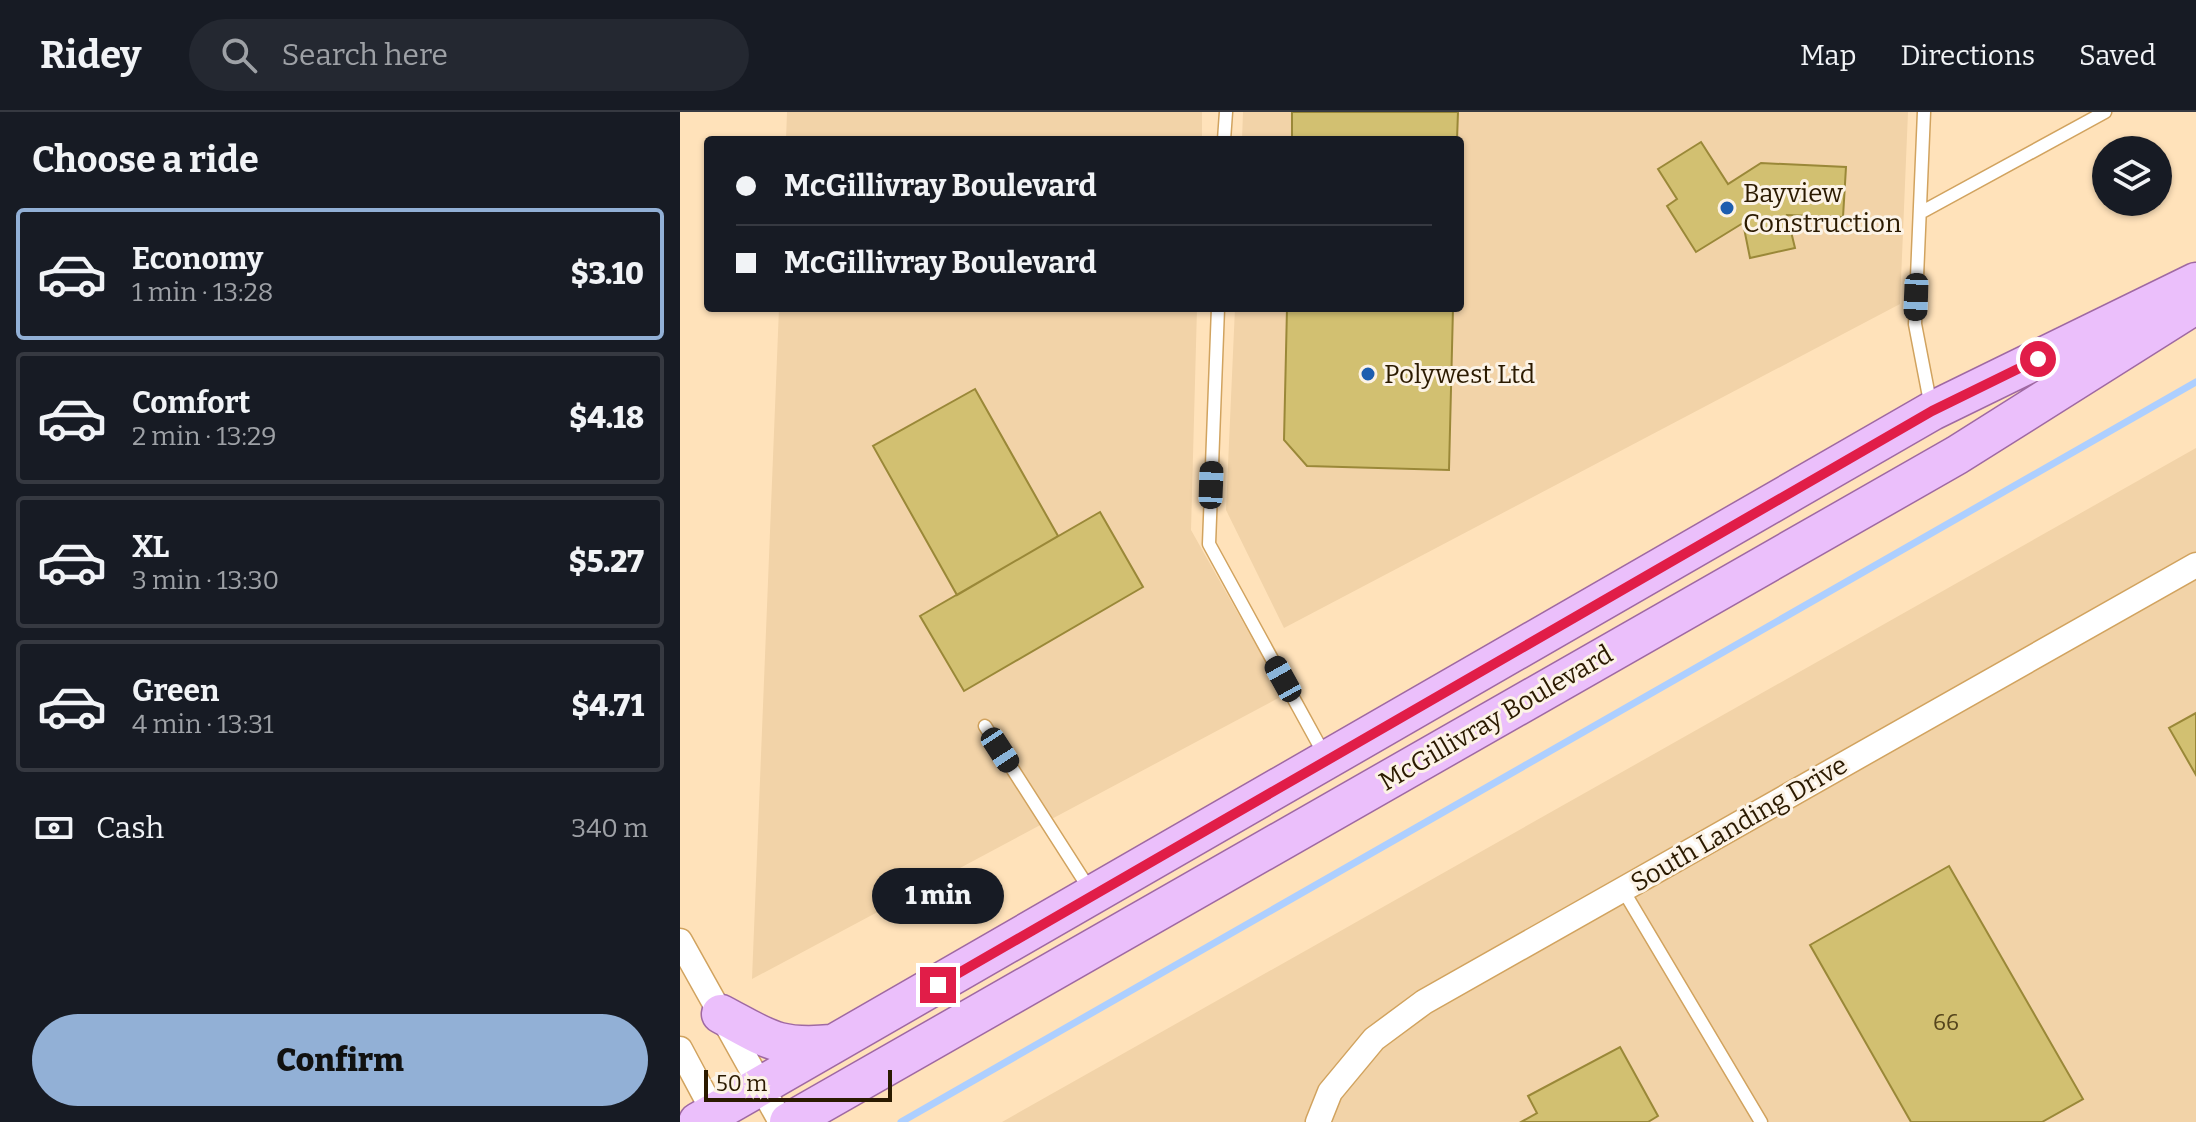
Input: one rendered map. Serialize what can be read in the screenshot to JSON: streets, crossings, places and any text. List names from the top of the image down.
{
  "streets": {
    "main road": ["McGillivray Boulevard"],
    "street": ["South Landing Drive"]
  },
  "places": ["Bayview Construction", "Polywest Ltd"],
  "house_numbers": ["66"],
  "scale_bar": "50 m",
  "page": {
    "header": "Ridey",
    "search": "Search here",
    "nav": ["Map", "Directions", "Saved"],
    "heading": "Choose a ride",
    "banner": ["McGillivray Boulevard", "McGillivray Boulevard"],
    "list": [
      {
        "name": "Economy",
        "note": "1 min · 13:28",
        "value": "$3.10"
      },
      {
        "name": "Comfort",
        "note": "2 min · 13:29",
        "value": "$4.18"
      },
      {
        "name": "XL",
        "note": "3 min · 13:30",
        "value": "$5.27"
      },
      {
        "name": "Green",
        "note": "4 min · 13:31",
        "value": "$4.71"
      }
    ],
    "pay": ["Cash", "340 m"],
    "bubble": "1 min",
    "buttons": "Confirm",
    "scale": "50 m"
  }
}
